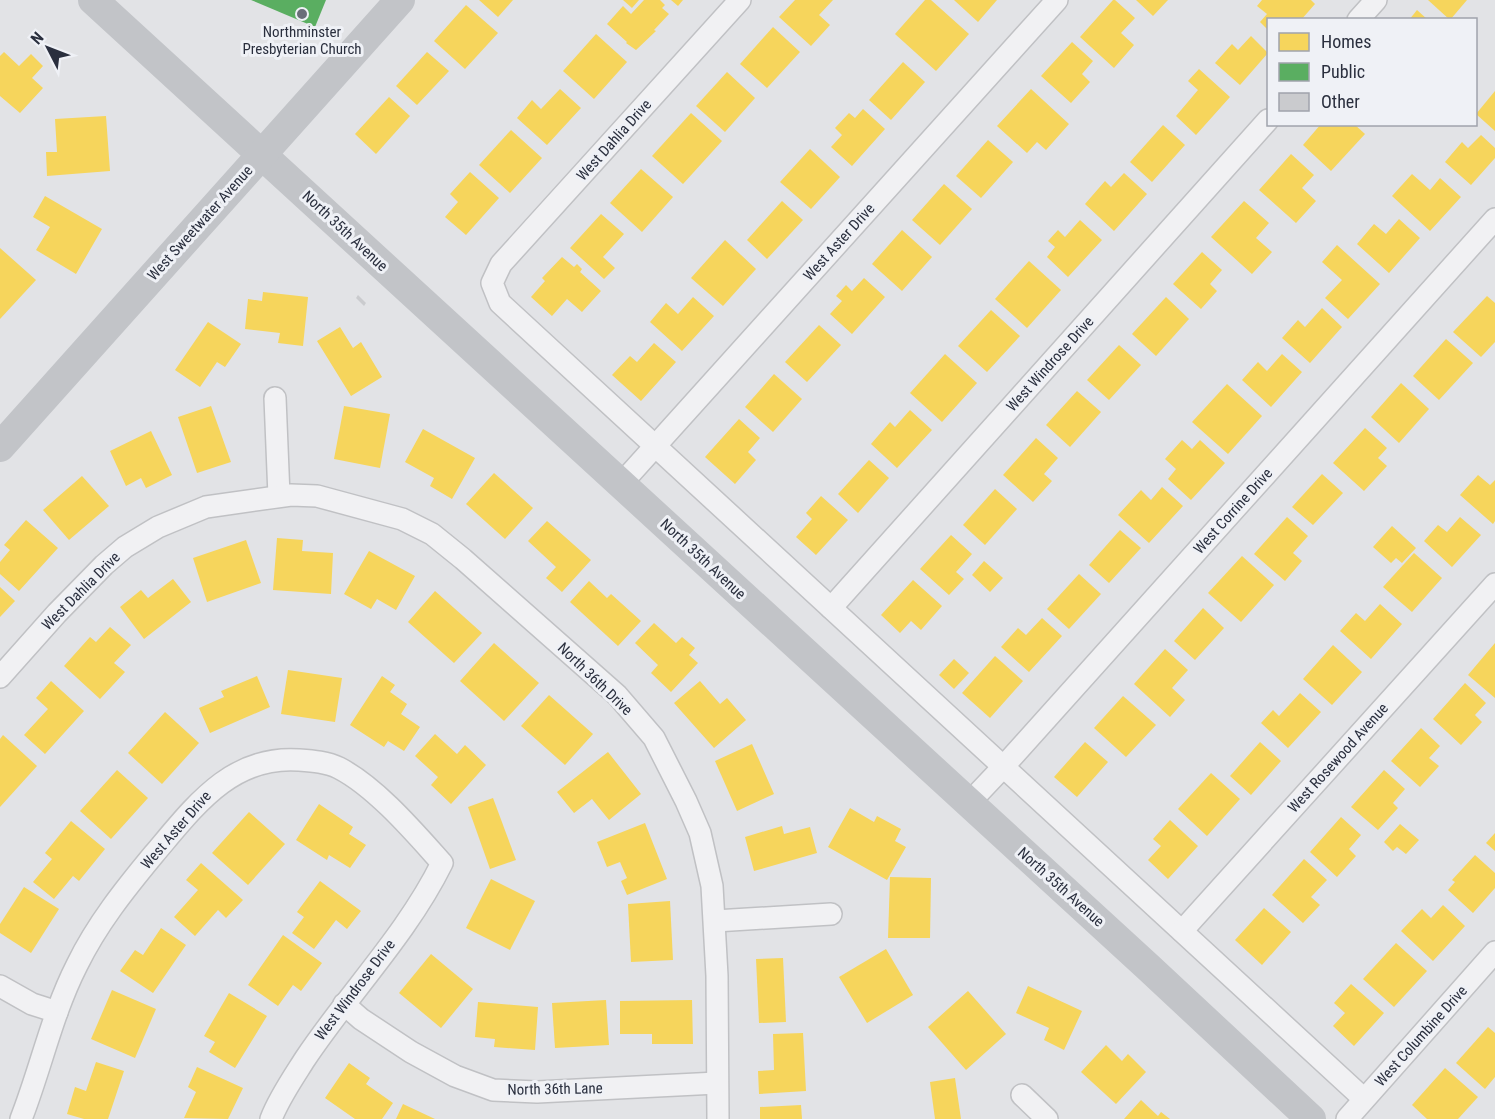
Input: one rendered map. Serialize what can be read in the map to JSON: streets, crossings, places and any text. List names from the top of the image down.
{
  "streets": {
    "main road": ["West Sweetwater Avenue", "North 35th Avenue"],
    "street": [
      "West Dahlia Drive",
      "West Aster Drive",
      "West Windrose Drive",
      "West Corrine Drive",
      "North 36th Drive",
      "West Rosewood Avenue",
      "West Columbine Drive",
      "North 36th Lane"
    ]
  },
  "crossings": [
    ["West Dahlia Drive", "West Aster Drive"],
    ["West Dahlia Drive", "North 36th Drive"],
    ["West Sweetwater Avenue", "North 35th Avenue"],
    ["North 35th Avenue", "West Aster Drive"],
    ["North 35th Avenue", "West Corrine Drive"],
    ["West Aster Drive", "West Windrose Drive"],
    ["West Windrose Drive", "North 36th Lane"],
    ["North 36th Drive", "North 36th Lane"]
  ],
  "places": ["Northminster Presbyterian Church"],
  "legend": ["Homes", "Public", "Other"],
  "north": "top left"
}
